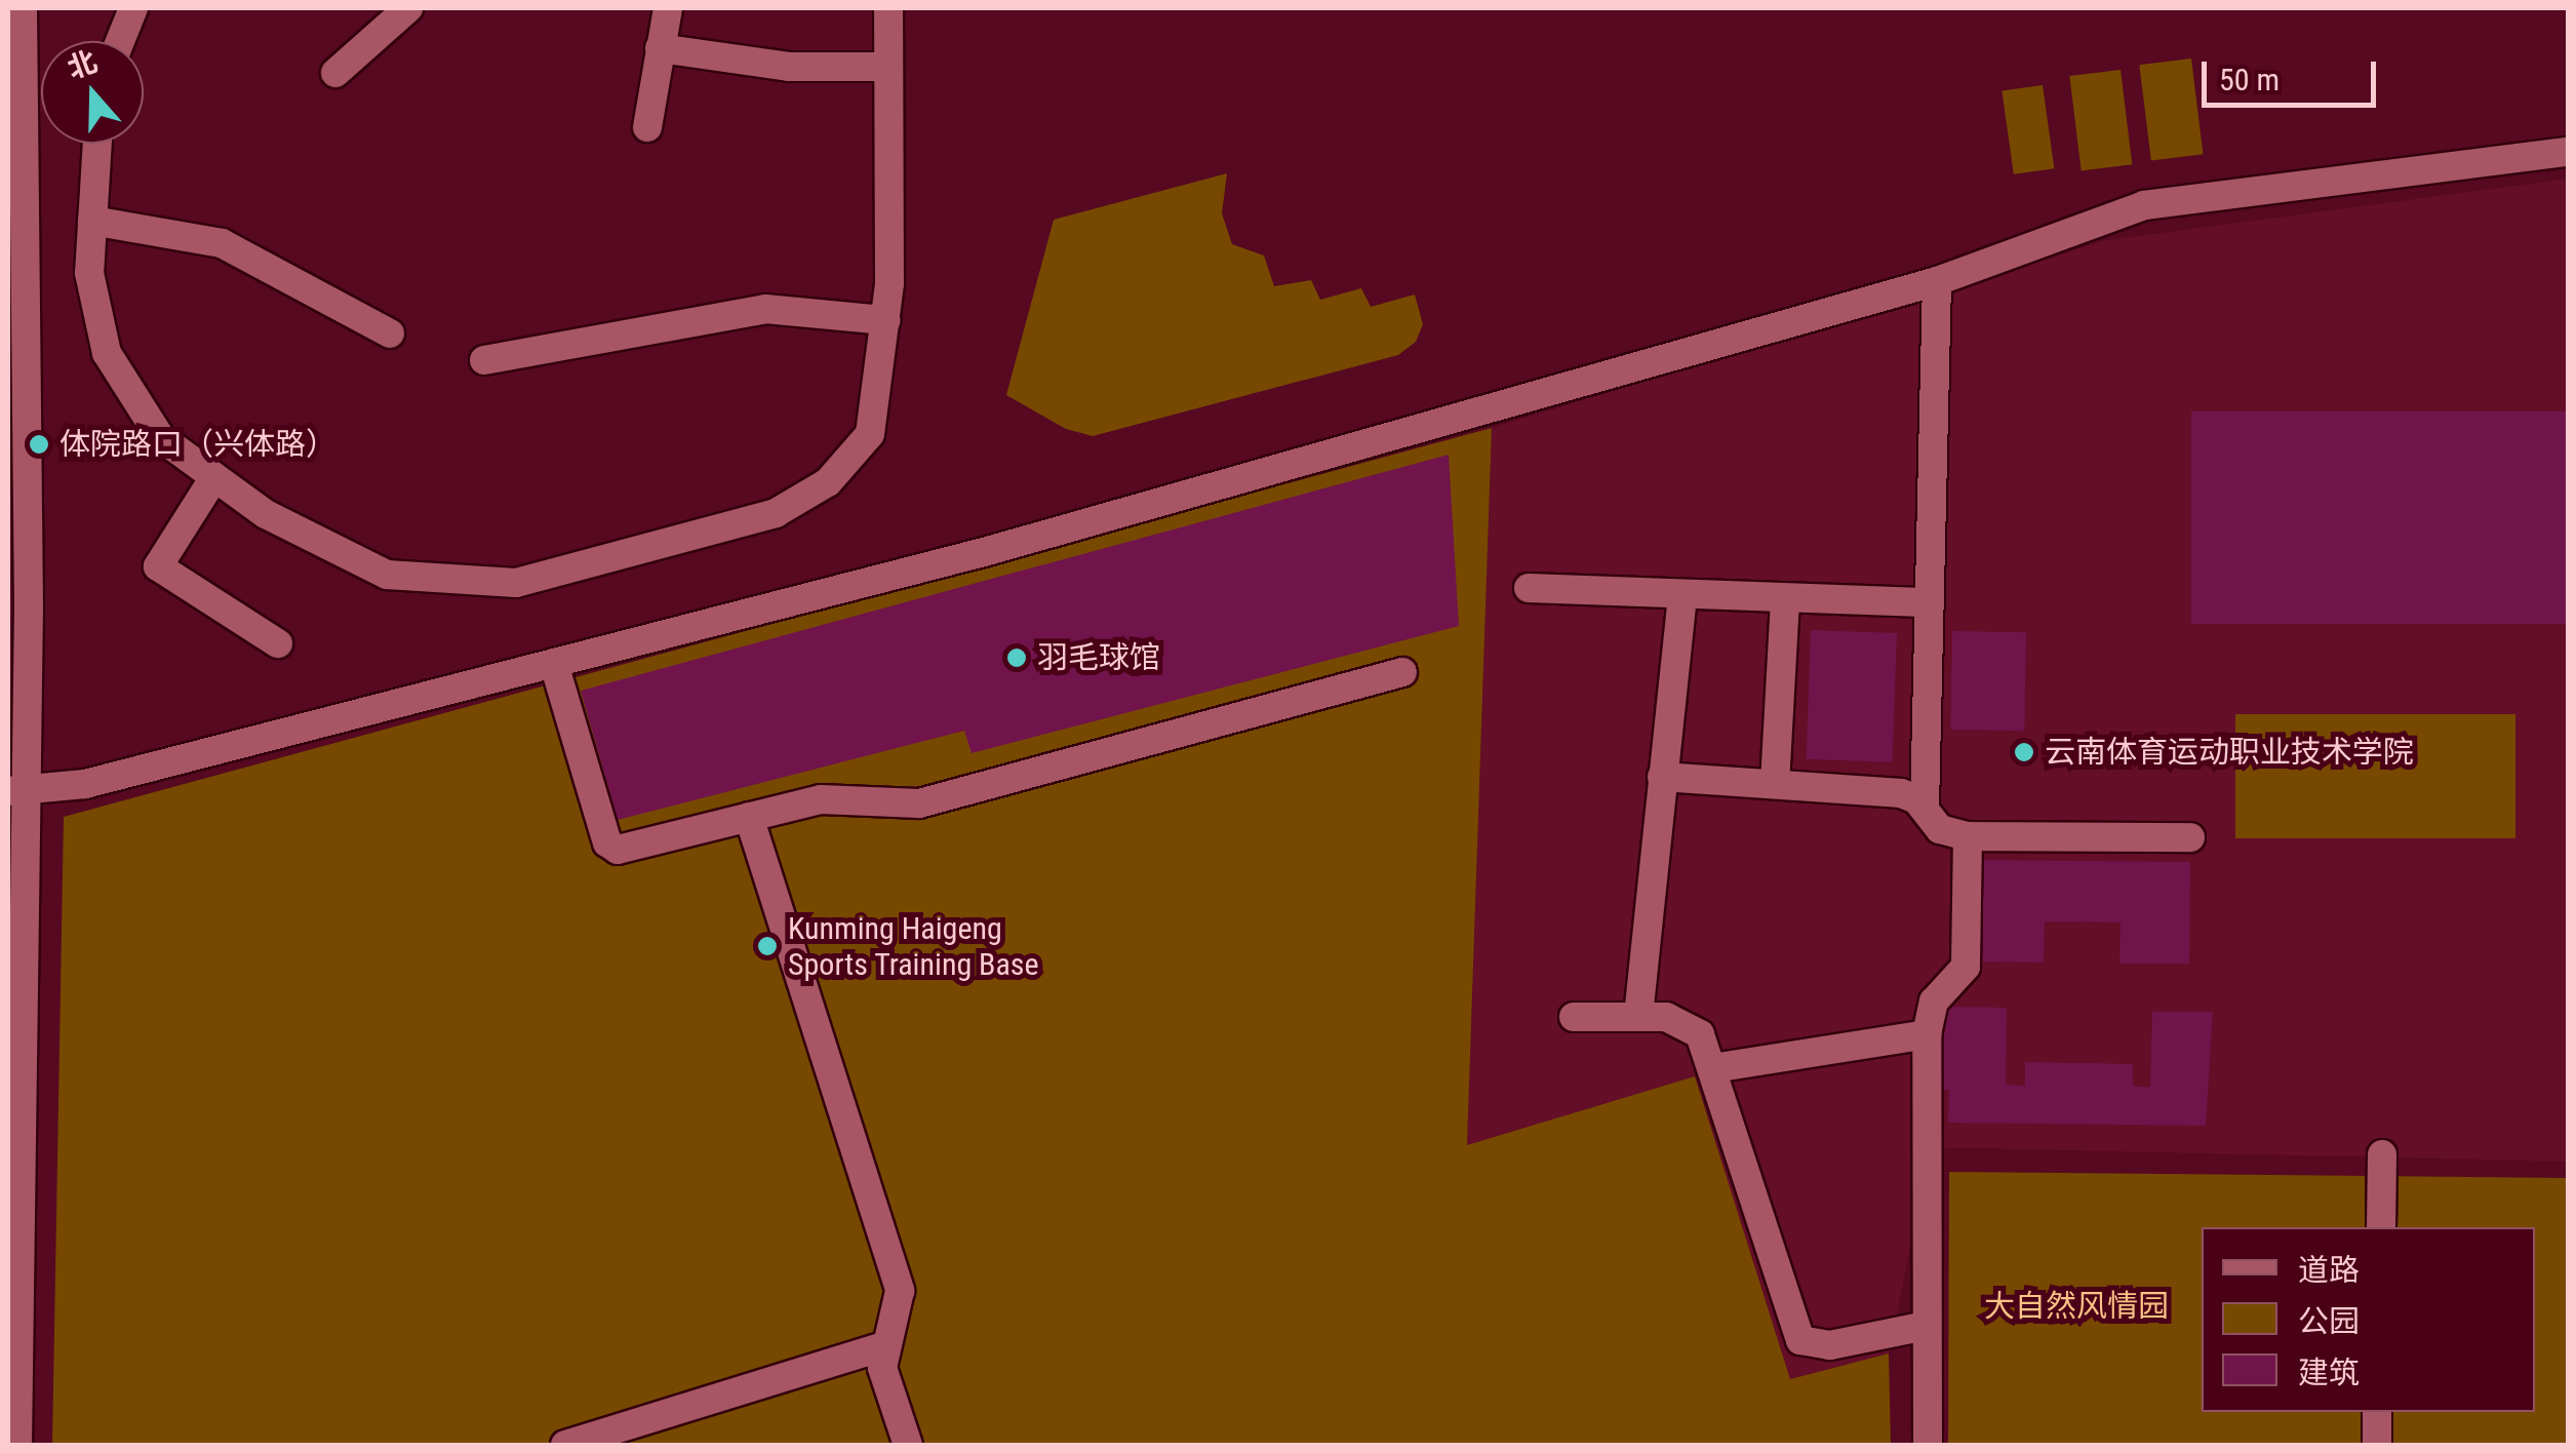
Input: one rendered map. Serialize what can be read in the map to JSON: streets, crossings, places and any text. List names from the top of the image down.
{
  "parks": ["大自然风情园"],
  "places": [
    "体院路口（兴体路）",
    "羽毛球馆",
    "云南体育运动职业技术学院",
    "Kunming Haigeng Sports Training Base"
  ],
  "legend": ["道路", "公园", "建筑"],
  "scale_bar": "50 m",
  "north": "top"
}
